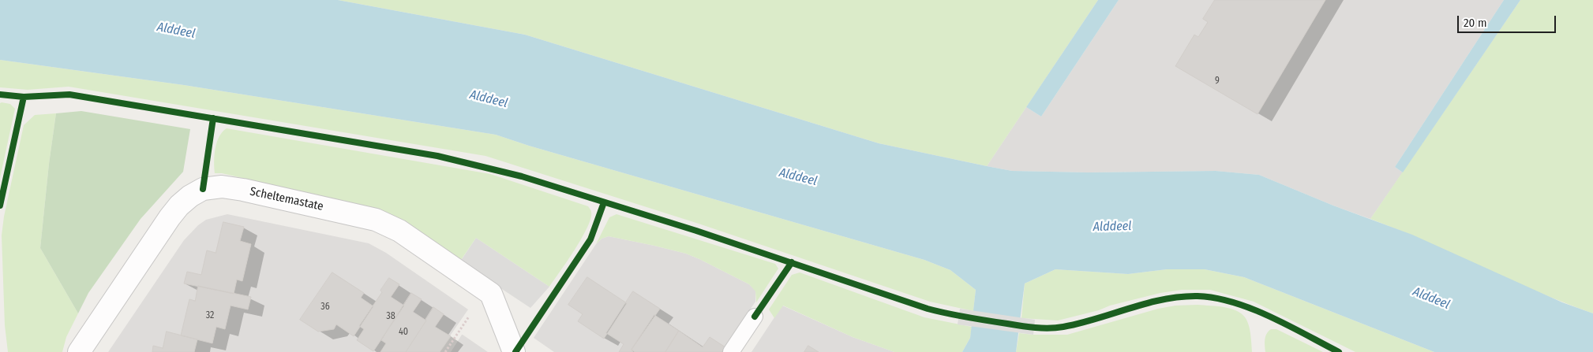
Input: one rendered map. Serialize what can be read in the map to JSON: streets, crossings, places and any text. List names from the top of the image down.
{
  "streets": {
    "street": ["Scheltemastate"]
  },
  "water": ["Alddeel"],
  "house_numbers": [
    "9",
    "36",
    "32",
    "38",
    "40"
  ],
  "scale_bar": "20 m"
}
